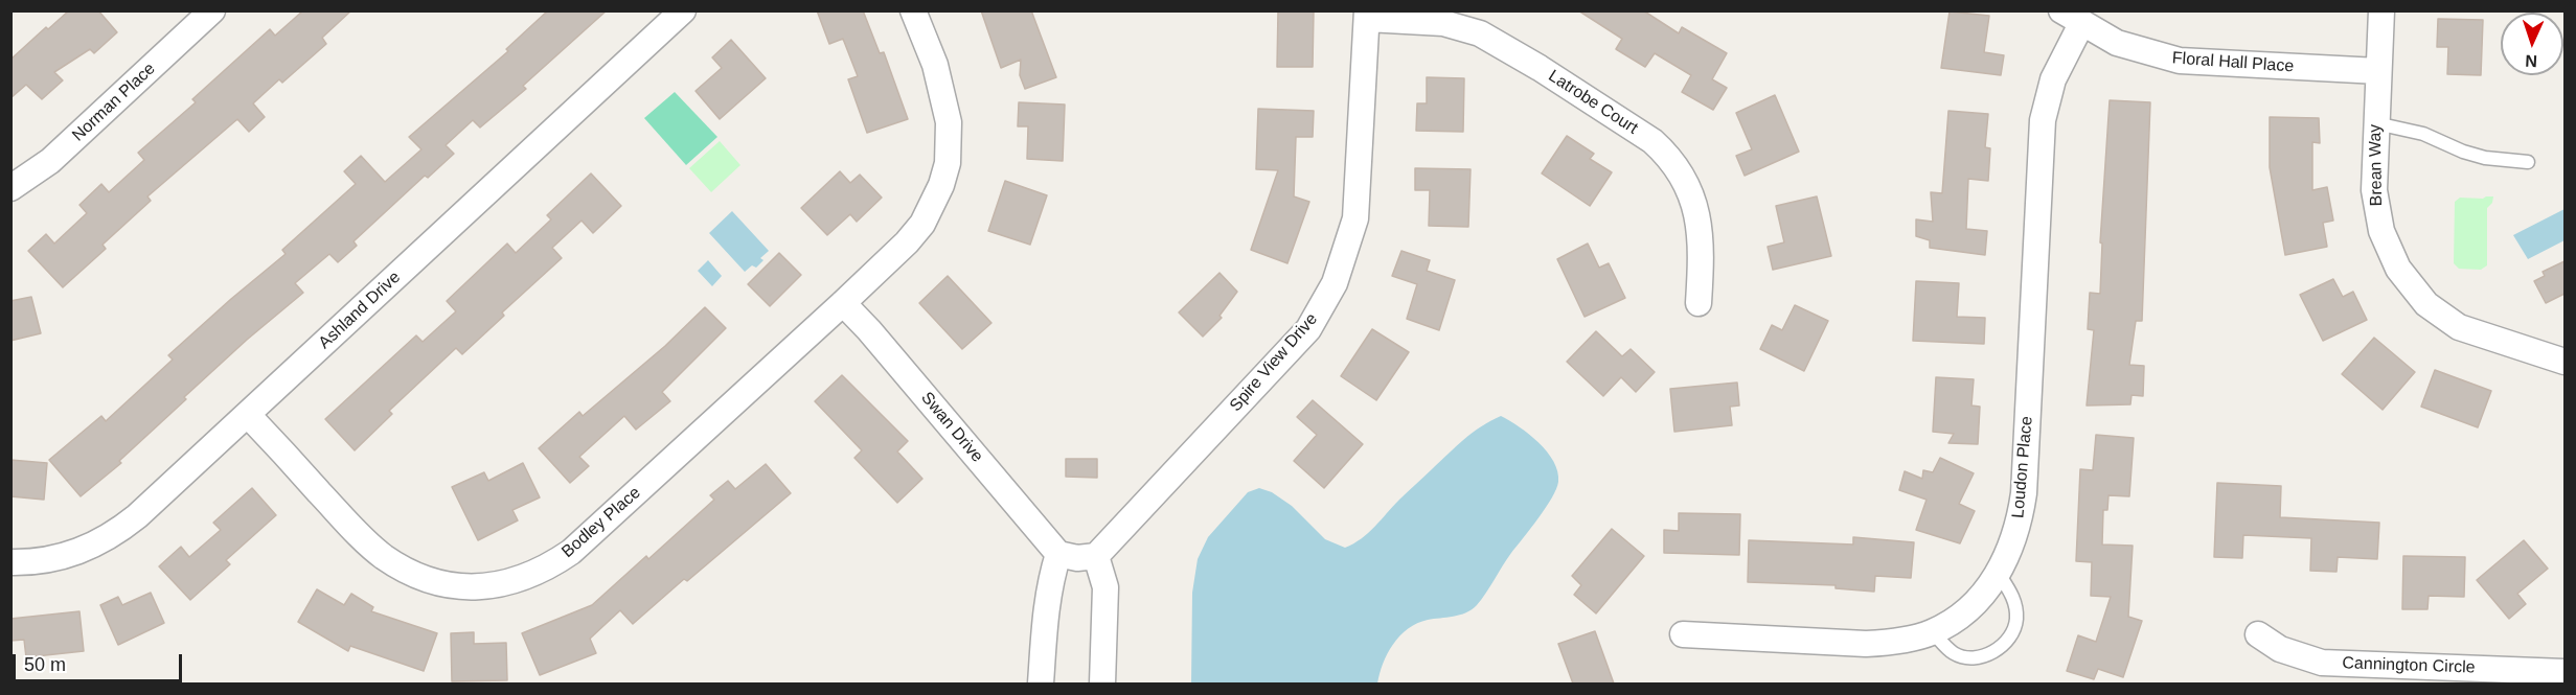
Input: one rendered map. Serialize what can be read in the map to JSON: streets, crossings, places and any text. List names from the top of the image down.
{
  "streets": {
    "street": [
      "Floral Hall Place",
      "Norman Place",
      "Latrobe Court",
      "Brean Way",
      "Ashland Drive",
      "Spire View Drive",
      "Swan Drive",
      "Loudon Place",
      "Bodley Place",
      "Cannington Circle"
    ]
  },
  "crossings": [
    ["Floral Hall Place", "Brean Way"],
    ["Floral Hall Place", "Loudon Place"],
    ["Latrobe Court", "Spire View Drive"],
    ["Ashland Drive", "Bodley Place"],
    ["Swan Drive", "Bodley Place"]
  ],
  "scale_bar": "50 m",
  "north": "bottom"
}
